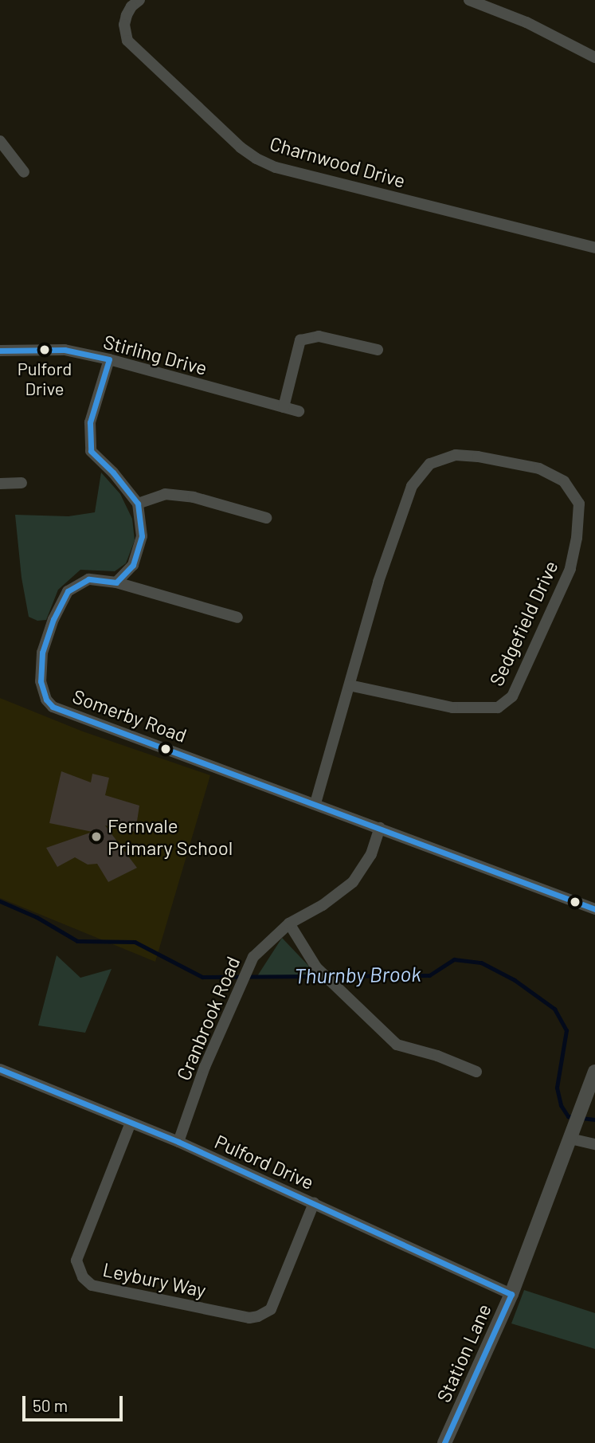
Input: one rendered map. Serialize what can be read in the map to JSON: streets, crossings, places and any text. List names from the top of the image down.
{
  "streets": {
    "street": [
      "Charnwood Drive",
      "Stirling Drive",
      "Sedgefield Drive",
      "Somerby Road",
      "Cranbrook Road",
      "Pulford Drive",
      "Leybury Way",
      "Station Lane"
    ]
  },
  "crossings": [
    ["Sedgefield Drive", "Somerby Road"],
    ["Somerby Road", "Cranbrook Road"],
    ["Cranbrook Road", "Pulford Drive"],
    ["Pulford Drive", "Leybury Way"],
    ["Pulford Drive", "Station Lane"]
  ],
  "water": ["Thurnby Brook"],
  "places": ["Pulford Drive", "Fernvale Primary School"],
  "scale_bar": "50 m"
}
